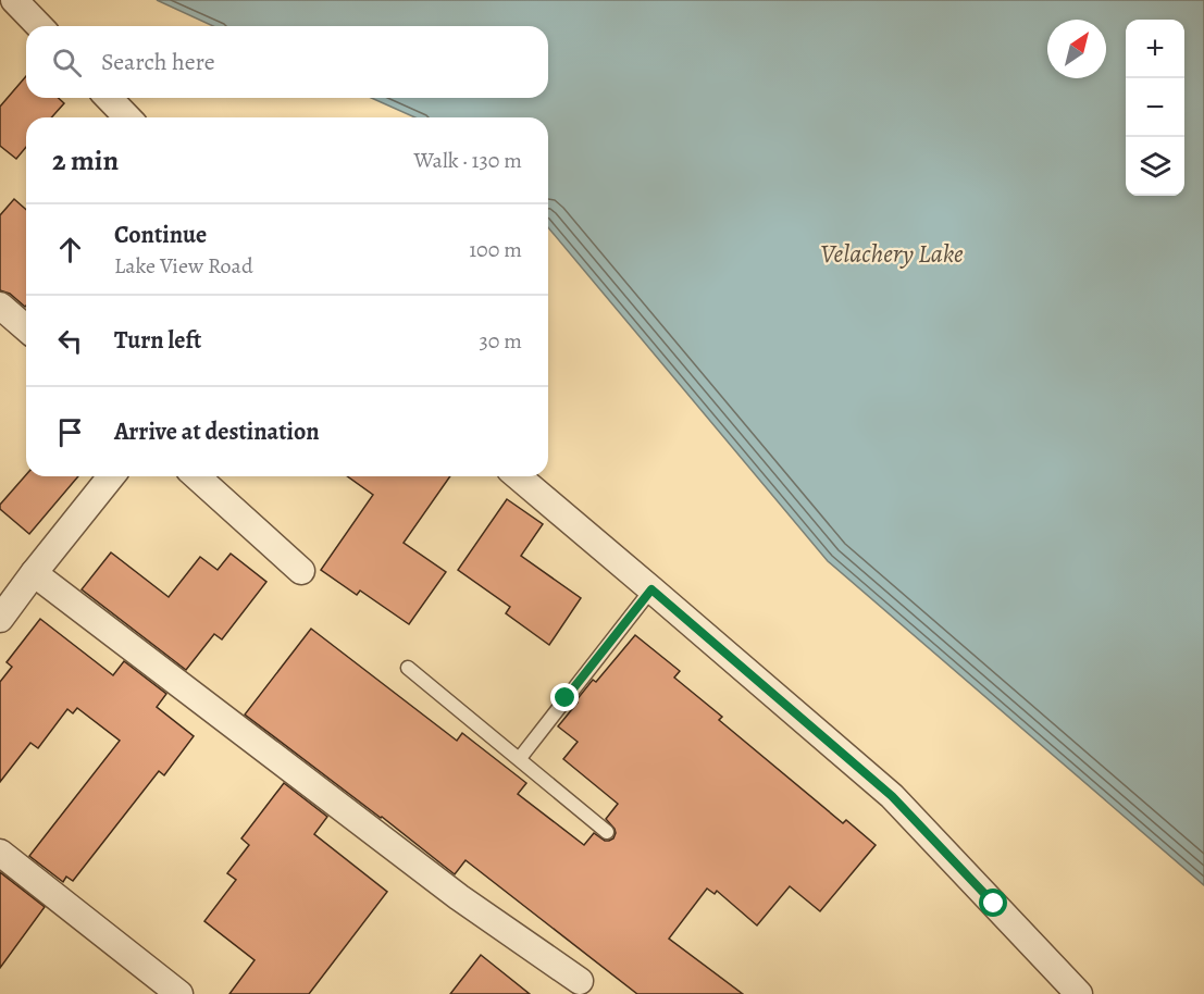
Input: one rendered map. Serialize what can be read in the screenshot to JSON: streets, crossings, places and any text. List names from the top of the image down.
{
  "water": ["Velachery Lake"],
  "north": "top right",
  "page": {
    "map_buttons": ["+", "−"],
    "search": "Search here",
    "heading": ["2 min", "Walk · 130 m"],
    "list": [
      ["Continue", "Lake View Road", "100 m"],
      ["Turn left", "30 m"],
      "Arrive at destination"
    ]
  }
}
